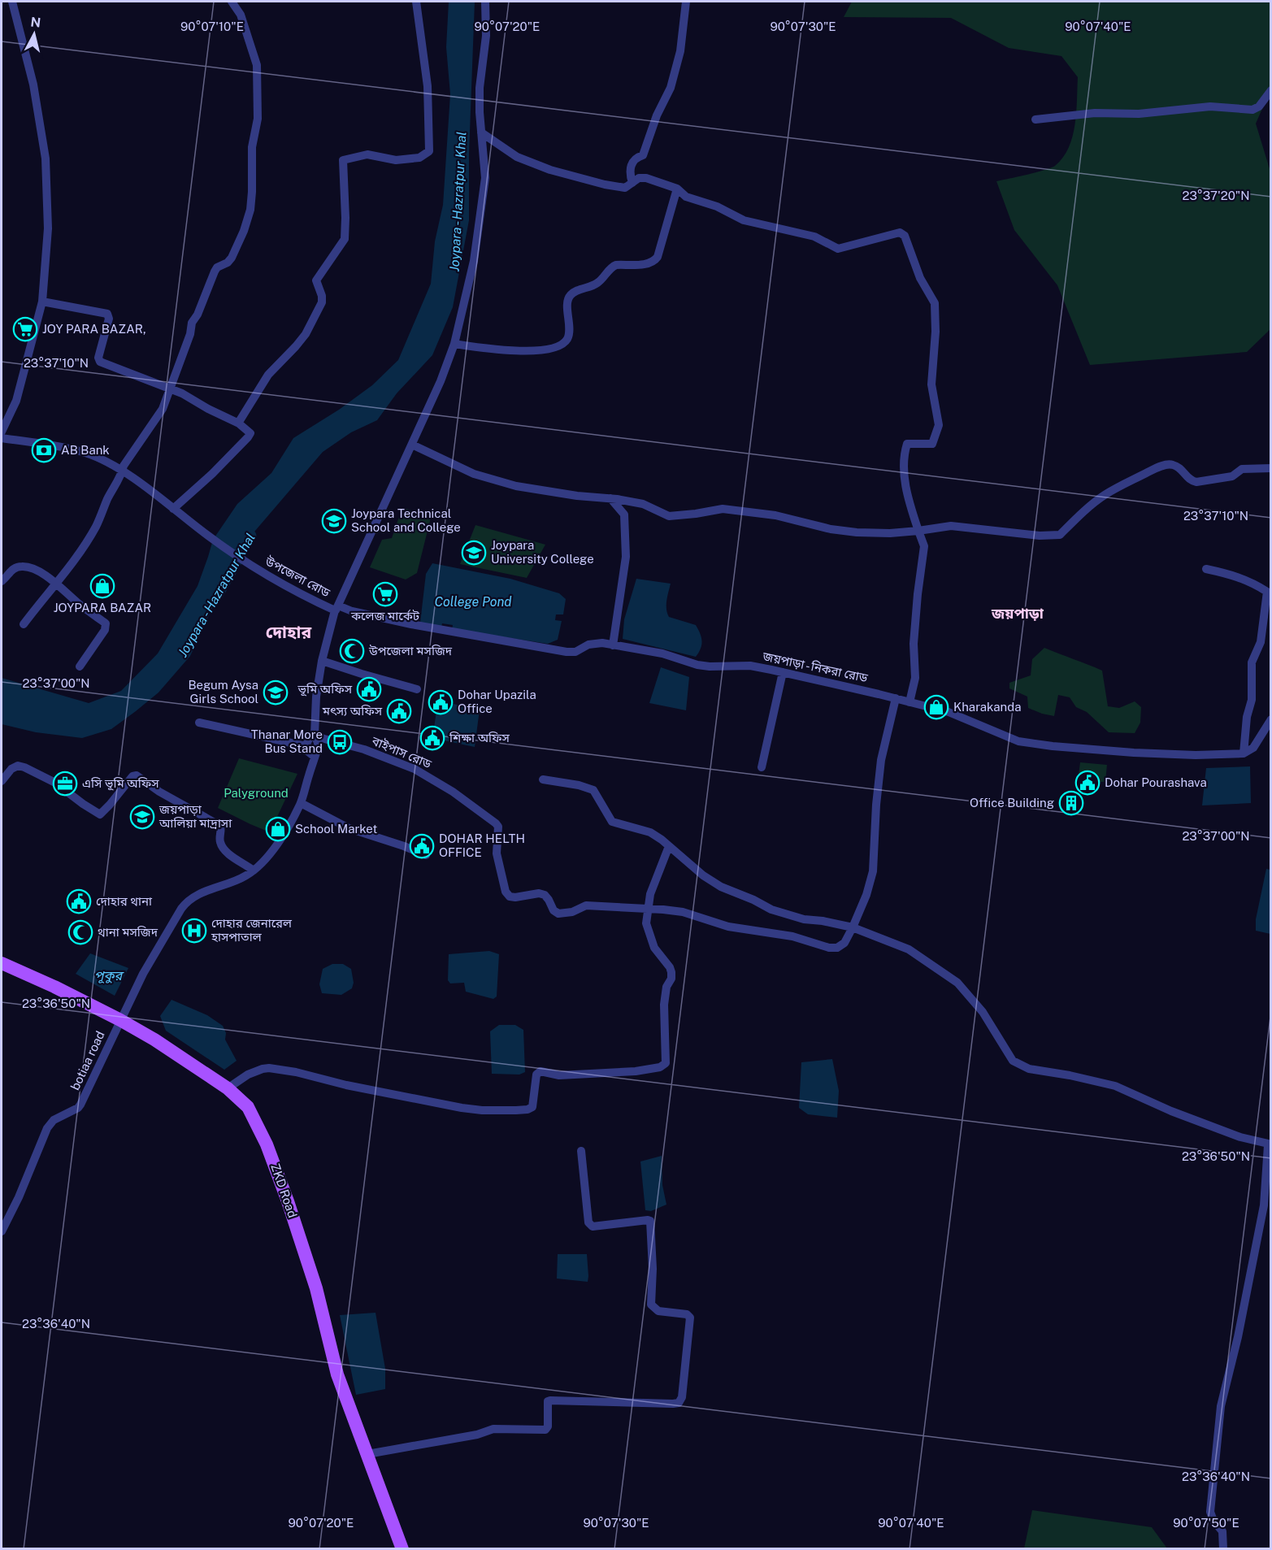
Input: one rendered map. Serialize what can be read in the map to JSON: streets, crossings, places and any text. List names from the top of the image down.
{
  "streets": {
    "main road": ["ZKD Road"],
    "street": [
      "উপজেলা রোড",
      "জয়পাড়া - নিকরা রোড",
      "বাইপাস রোড",
      "botiaa road"
    ]
  },
  "crossings": [
    ["উপজেলা রোড", "জয়পাড়া - নিকরা রোড"],
    ["উপজেলা রোড", "বাইপাস রোড"],
    ["উপজেলা রোড", "botiaa road"],
    ["উপজেলা রোড", "ZKD Road"],
    ["botiaa road", "ZKD Road"]
  ],
  "districts": ["জয়পাড়া", "দোহার"],
  "water": ["Joypara - Hazratpur Khal", "College Pond", "পূকুর"],
  "parks": ["Palyground"],
  "places": {
    "supermarket": ["JOY PARA BAZAR,", "কলেজ মার্কেট"],
    "bank": ["AB Bank"],
    "school or university": [
      "Joypara Technical School and College",
      "Joypara University College",
      "Begum Aysa Girls School",
      "জয়পাড়া আলিয়া মাদ্রাসা"
    ],
    "shop": ["JOYPARA BAZAR", "Kharakanda", "School Market"],
    "mosque": ["উপজেলা মসজিদ", "থানা মসজিদ"],
    "public building": [
      "ভূমি অফিস",
      "Dohar Upazila Office",
      "মৎস্য অফিস",
      "শিক্ষা অফিস",
      "Dohar Pourashava",
      "DOHAR HELTH OFFICE",
      "দোহার থানা"
    ],
    "bus stop": ["Thanar More Bus Stand"],
    "office": ["এসি ভূমি অফিস"],
    "building": ["Office Building"],
    "hospital": ["দোহার জেনারেল হাসপাতাল"]
  },
  "north": "top",
  "coordinates": [
    "90°07'10\"E",
    "90°07'20\"E",
    "90°07'30\"E",
    "90°07'40\"E",
    "23°37'20\"N",
    "23°37'10\"N",
    "23°37'00\"N",
    "23°36'50\"N",
    "23°36'40\"N",
    "90°07'50\"E"
  ]
}
